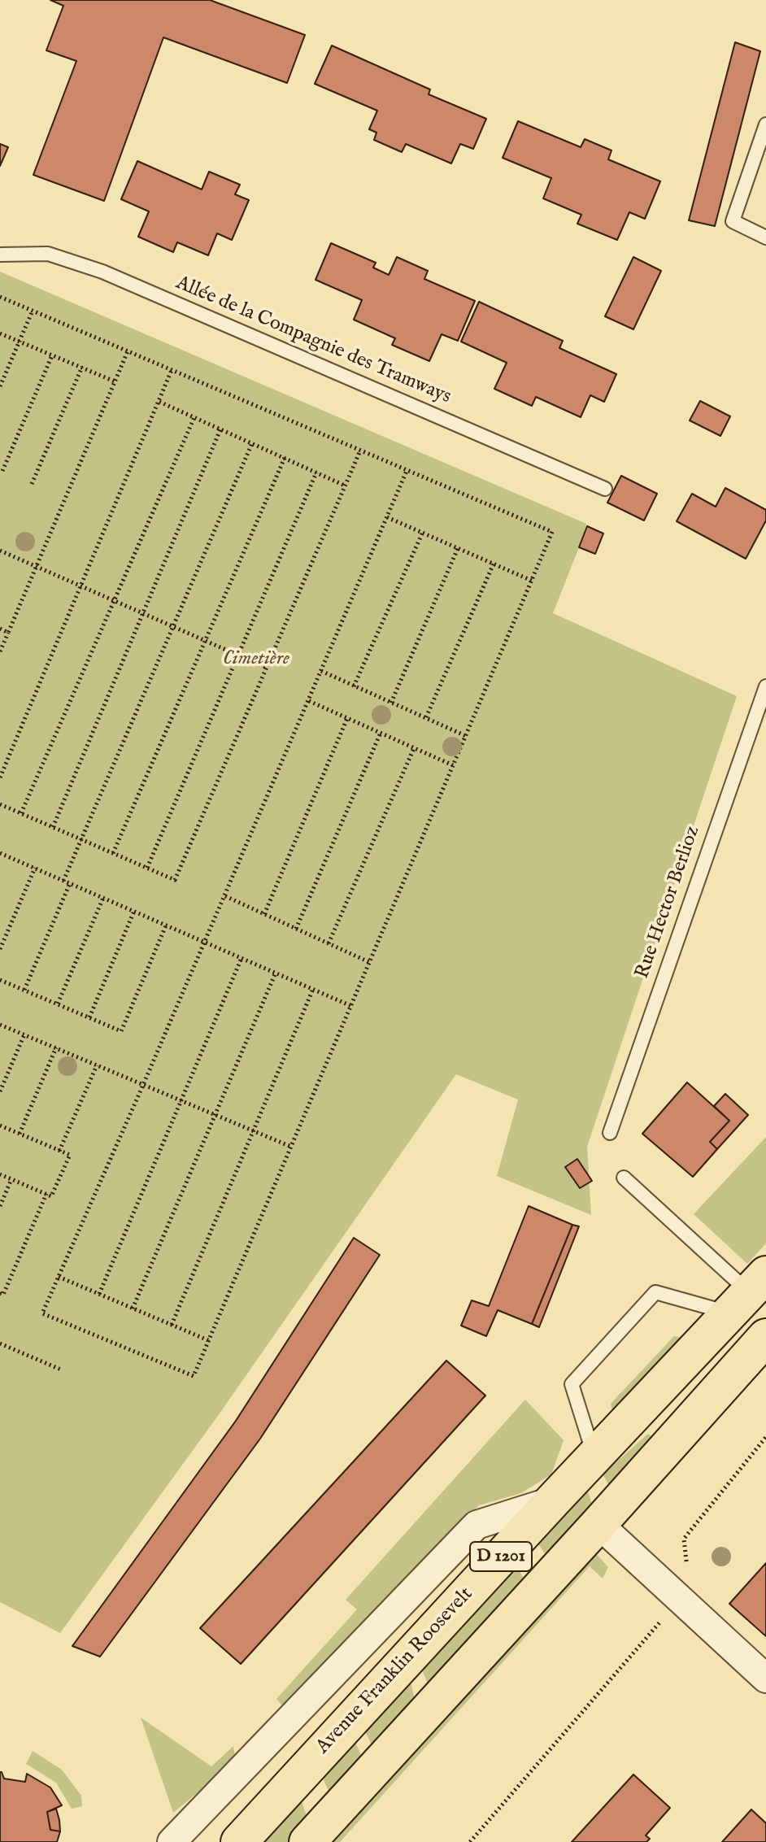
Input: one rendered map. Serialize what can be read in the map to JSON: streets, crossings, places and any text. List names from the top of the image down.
{
  "streets": {
    "main road": ["D 1201", "Avenue Franklin Roosevelt"],
    "lane": ["Allée de la Compagnie des Tramways", "Rue Hector Berlioz"]
  },
  "parks": ["Cimetière"]
}
